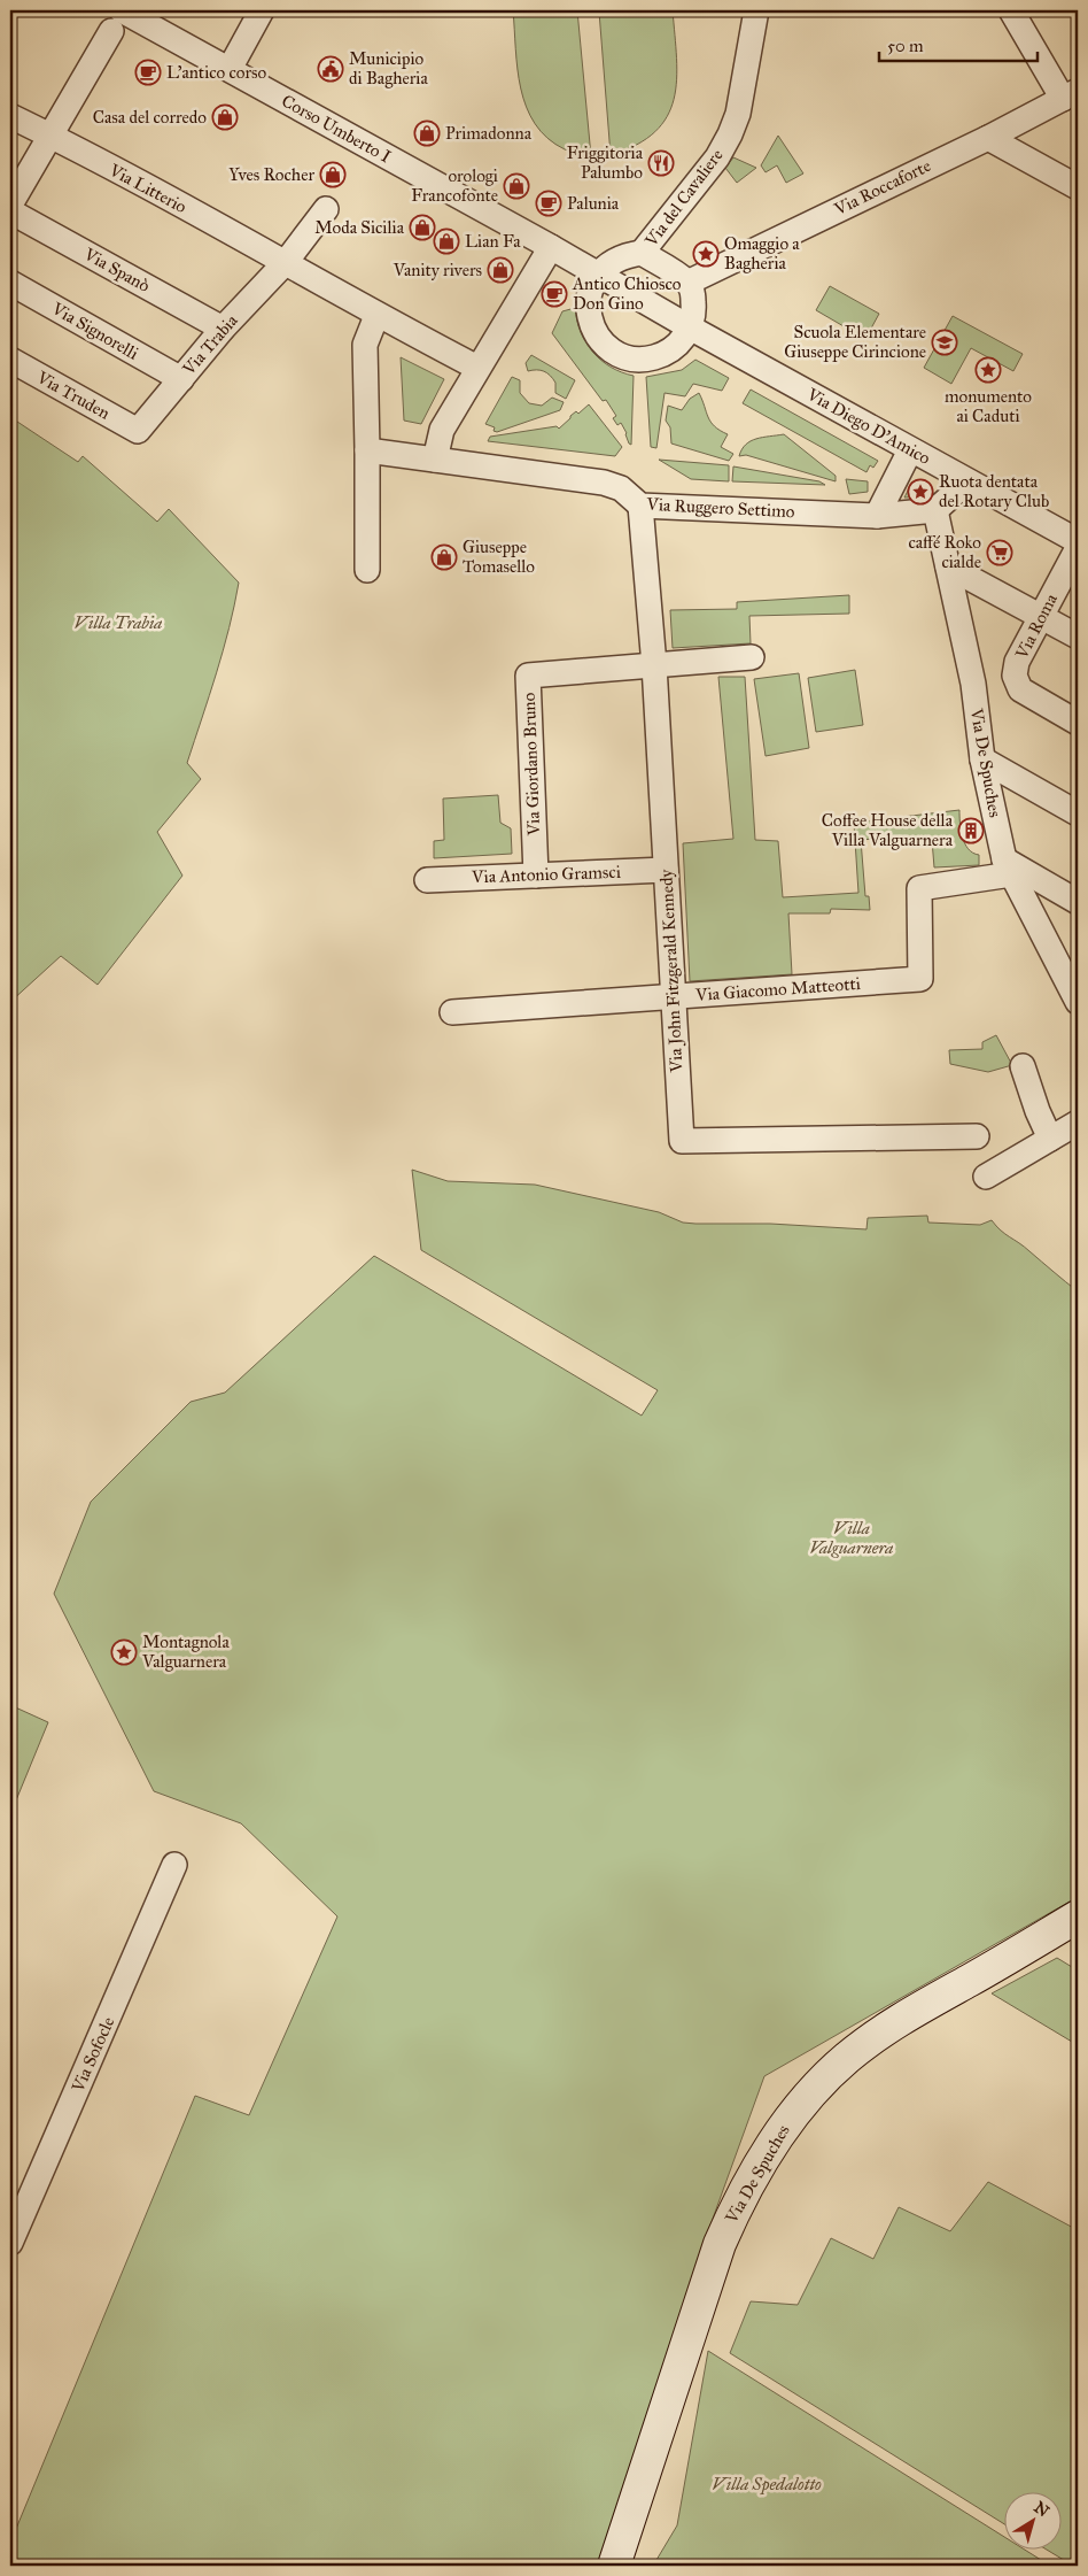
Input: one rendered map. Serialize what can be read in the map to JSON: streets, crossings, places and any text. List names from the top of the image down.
{
  "streets": {
    "street": [
      "Corso Umberto I",
      "Via Roccaforte",
      "Via Litterio",
      "Via del Cavaliere",
      "Via Spanò",
      "Via Signorelli",
      "Via Trabia",
      "Via Truden",
      "Via Diego D'Amico",
      "Via Ruggero Settimo",
      "Via Roma",
      "Via De Spuches",
      "Via Giordano Bruno",
      "Via Antonio Gramsci",
      "Via John Fitzgerald Kennedy",
      "Via Giacomo Matteotti",
      "Via Sofocle"
    ]
  },
  "crossings": [
    ["Corso Umberto I", "Via Diego D'Amico"],
    ["Via Litterio", "Via Trabia"],
    ["Via Spanò", "Via Trabia"],
    ["Via Signorelli", "Via Trabia"],
    ["Via Trabia", "Via Truden"],
    ["Via Ruggero Settimo", "Via De Spuches"],
    ["Via Ruggero Settimo", "Via John Fitzgerald Kennedy"],
    ["Via De Spuches", "Via Giacomo Matteotti"],
    ["Via Giordano Bruno", "Via Antonio Gramsci"],
    ["Via Giordano Bruno", "Via John Fitzgerald Kennedy"],
    ["Via Antonio Gramsci", "Via John Fitzgerald Kennedy"],
    ["Via John Fitzgerald Kennedy", "Via Giacomo Matteotti"]
  ],
  "parks": ["Villa Trabia", "Villa Valguarnera", "Villa Spedalotto"],
  "places": {
    "public building": ["Municipio di Bagheria"],
    "cafe": ["L'antico corso", "Palunia", "Antico Chiosco Don Gino"],
    "shop": [
      "Casa del corredo",
      "Primadonna",
      "Yves Rocher",
      "orologi Francofonte",
      "Moda Sicilia",
      "Lian Fa",
      "Vanity rivers",
      "Giuseppe Tomasello"
    ],
    "restaurant": ["Friggitoria Palumbo"],
    "place": [
      "Omaggio a Bagheria",
      "monumento ai Caduti",
      "Ruota dentata del Rotary Club",
      "Montagnola Valguarnera"
    ],
    "school or university": ["Scuola Elementare Giuseppe Cirincione"],
    "supermarket": ["caffé Roko cialde"],
    "building": ["Coffee House della Villa Valguarnera"]
  },
  "scale_bar": "50 m",
  "north": "top right"
}
